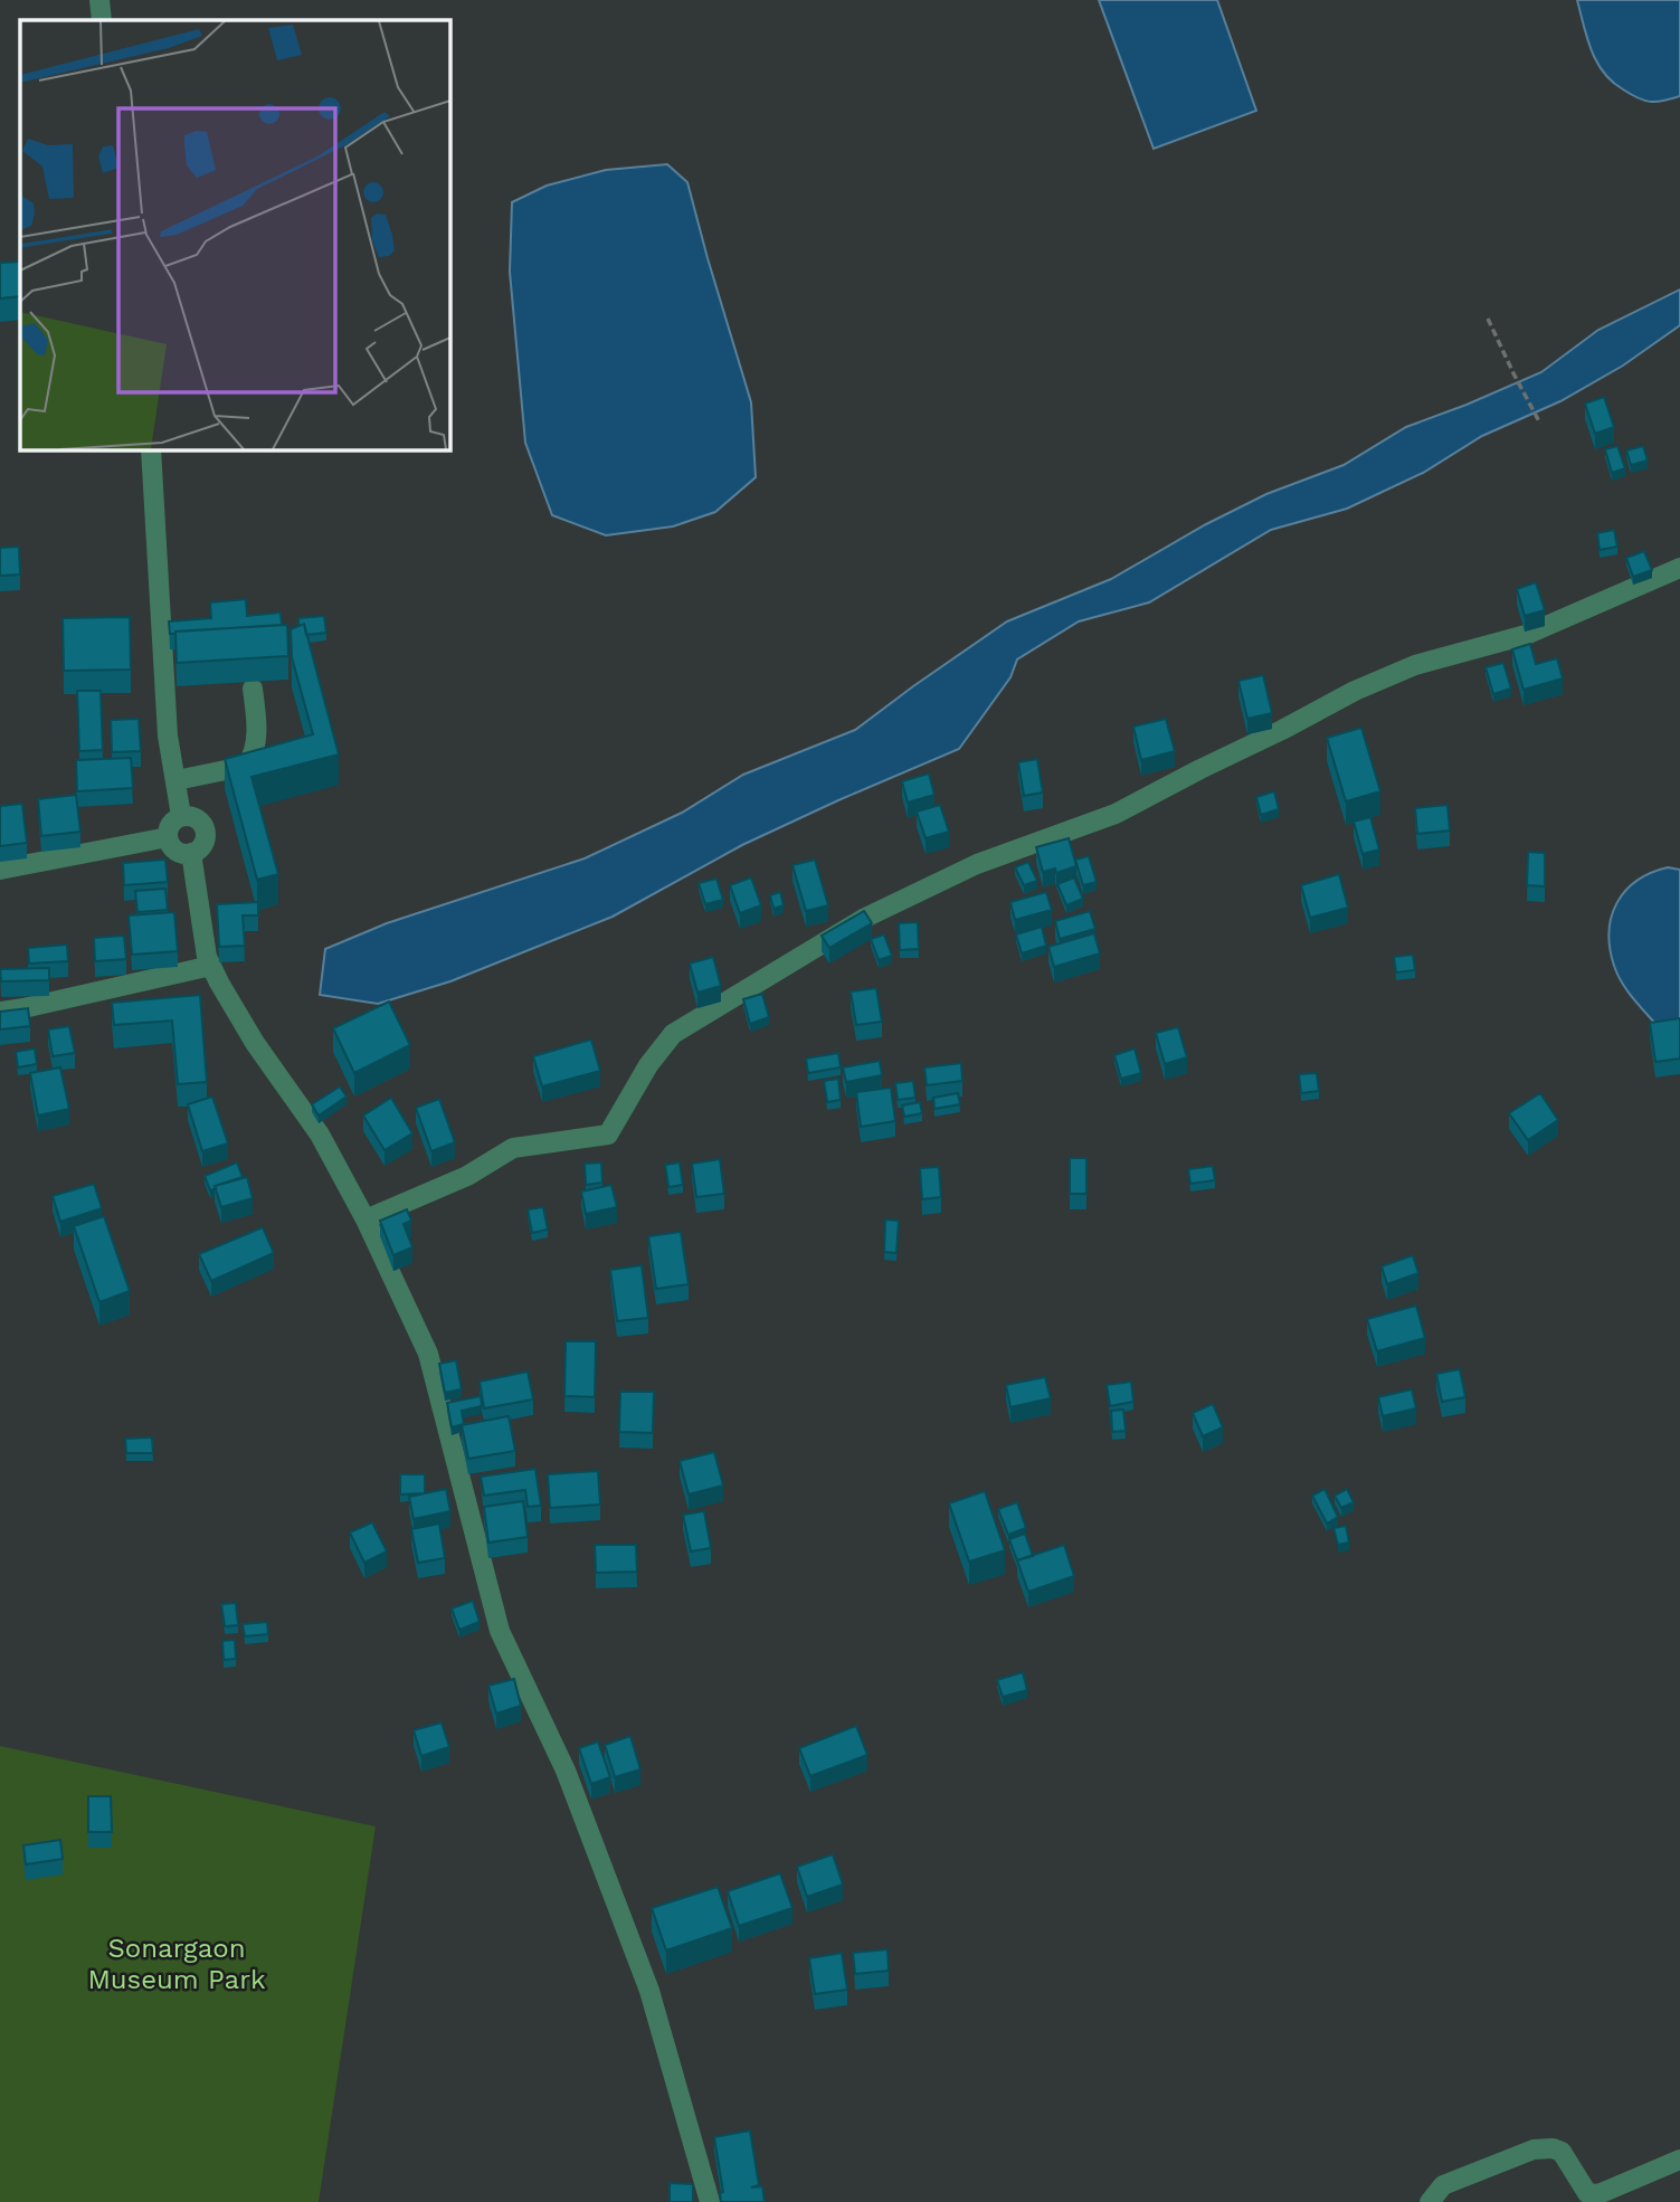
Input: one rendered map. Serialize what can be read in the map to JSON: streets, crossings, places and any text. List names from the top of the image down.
{
  "parks": ["Sonargaon Museum Park"]
}
